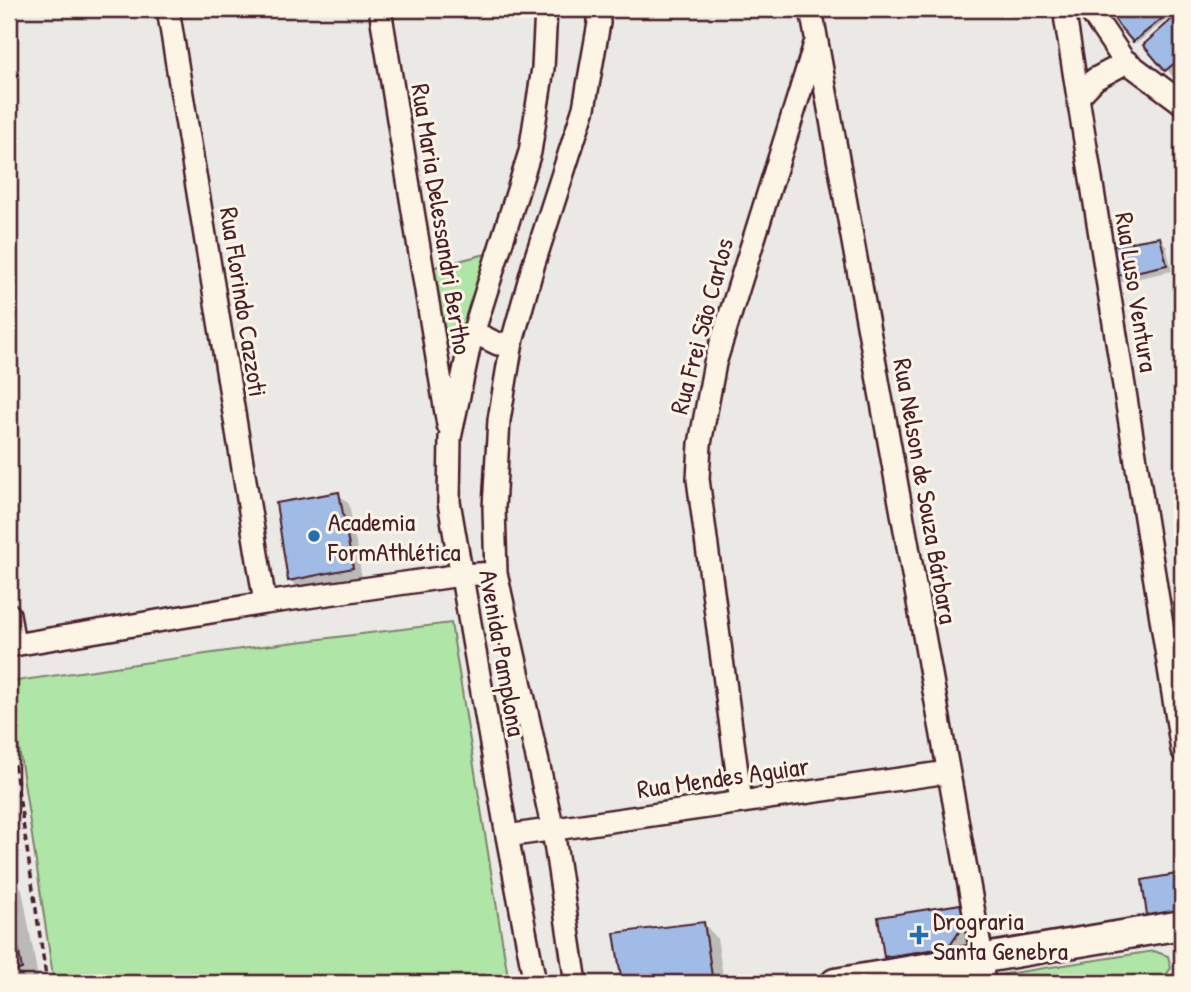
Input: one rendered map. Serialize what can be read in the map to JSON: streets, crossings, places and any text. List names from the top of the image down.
{
  "streets": {
    "street": [
      "Rua Maria Delessandri Bertho",
      "Rua Luso Ventura",
      "Rua Florindo Cazzoti",
      "Rua Frei São Carlos",
      "Rua Nelson de Souza Bárbara",
      "Avenida Pamplona",
      "Rua Mendes Aguiar"
    ]
  },
  "crossings": [
    ["Rua Maria Delessandri Bertho", "Avenida Pamplona"],
    ["Rua Frei São Carlos", "Rua Nelson de Souza Bárbara"],
    ["Rua Frei São Carlos", "Rua Mendes Aguiar"],
    ["Rua Nelson de Souza Bárbara", "Rua Mendes Aguiar"],
    ["Avenida Pamplona", "Rua Mendes Aguiar"]
  ],
  "places": {
    "other": ["Academia FormAthlética"],
    "health": ["Drograria Santa Genebra"]
  }
}
